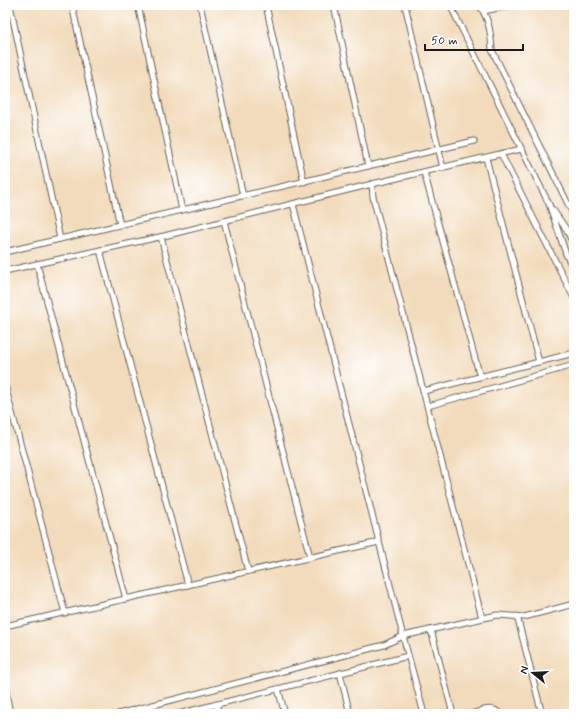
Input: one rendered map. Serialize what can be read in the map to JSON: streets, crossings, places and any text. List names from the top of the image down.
{
  "scale_bar": "50 m",
  "north": "left"
}
